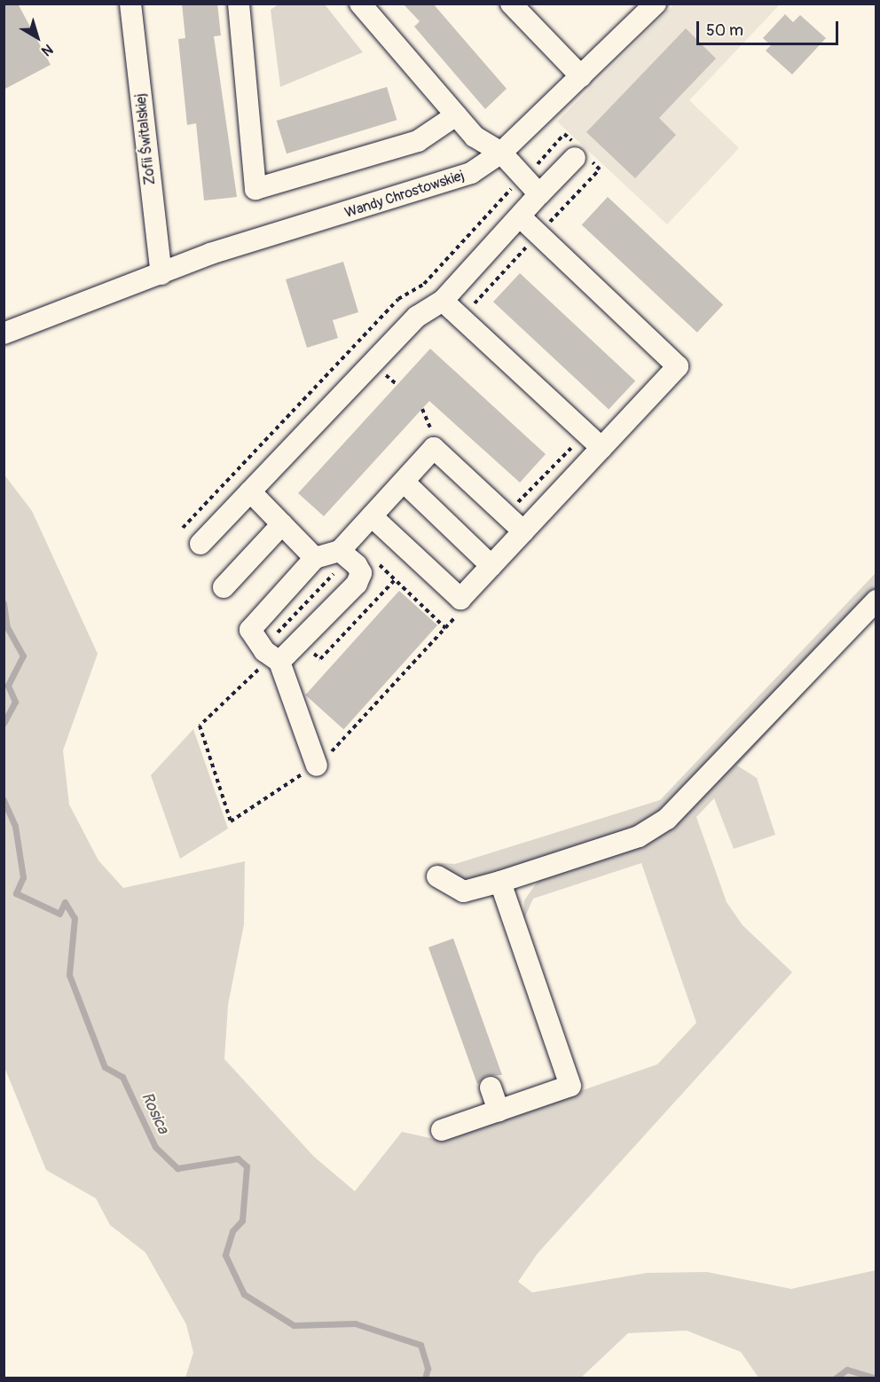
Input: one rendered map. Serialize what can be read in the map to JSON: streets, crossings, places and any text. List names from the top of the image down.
{
  "streets": {
    "street": ["Zofii Świtalskiej", "Wandy Chrostowskiej"]
  },
  "crossings": [
    ["Zofii Świtalskiej", "Wandy Chrostowskiej"]
  ],
  "water": ["Rosica"],
  "scale_bar": "50 m",
  "north": "bottom right"
}
